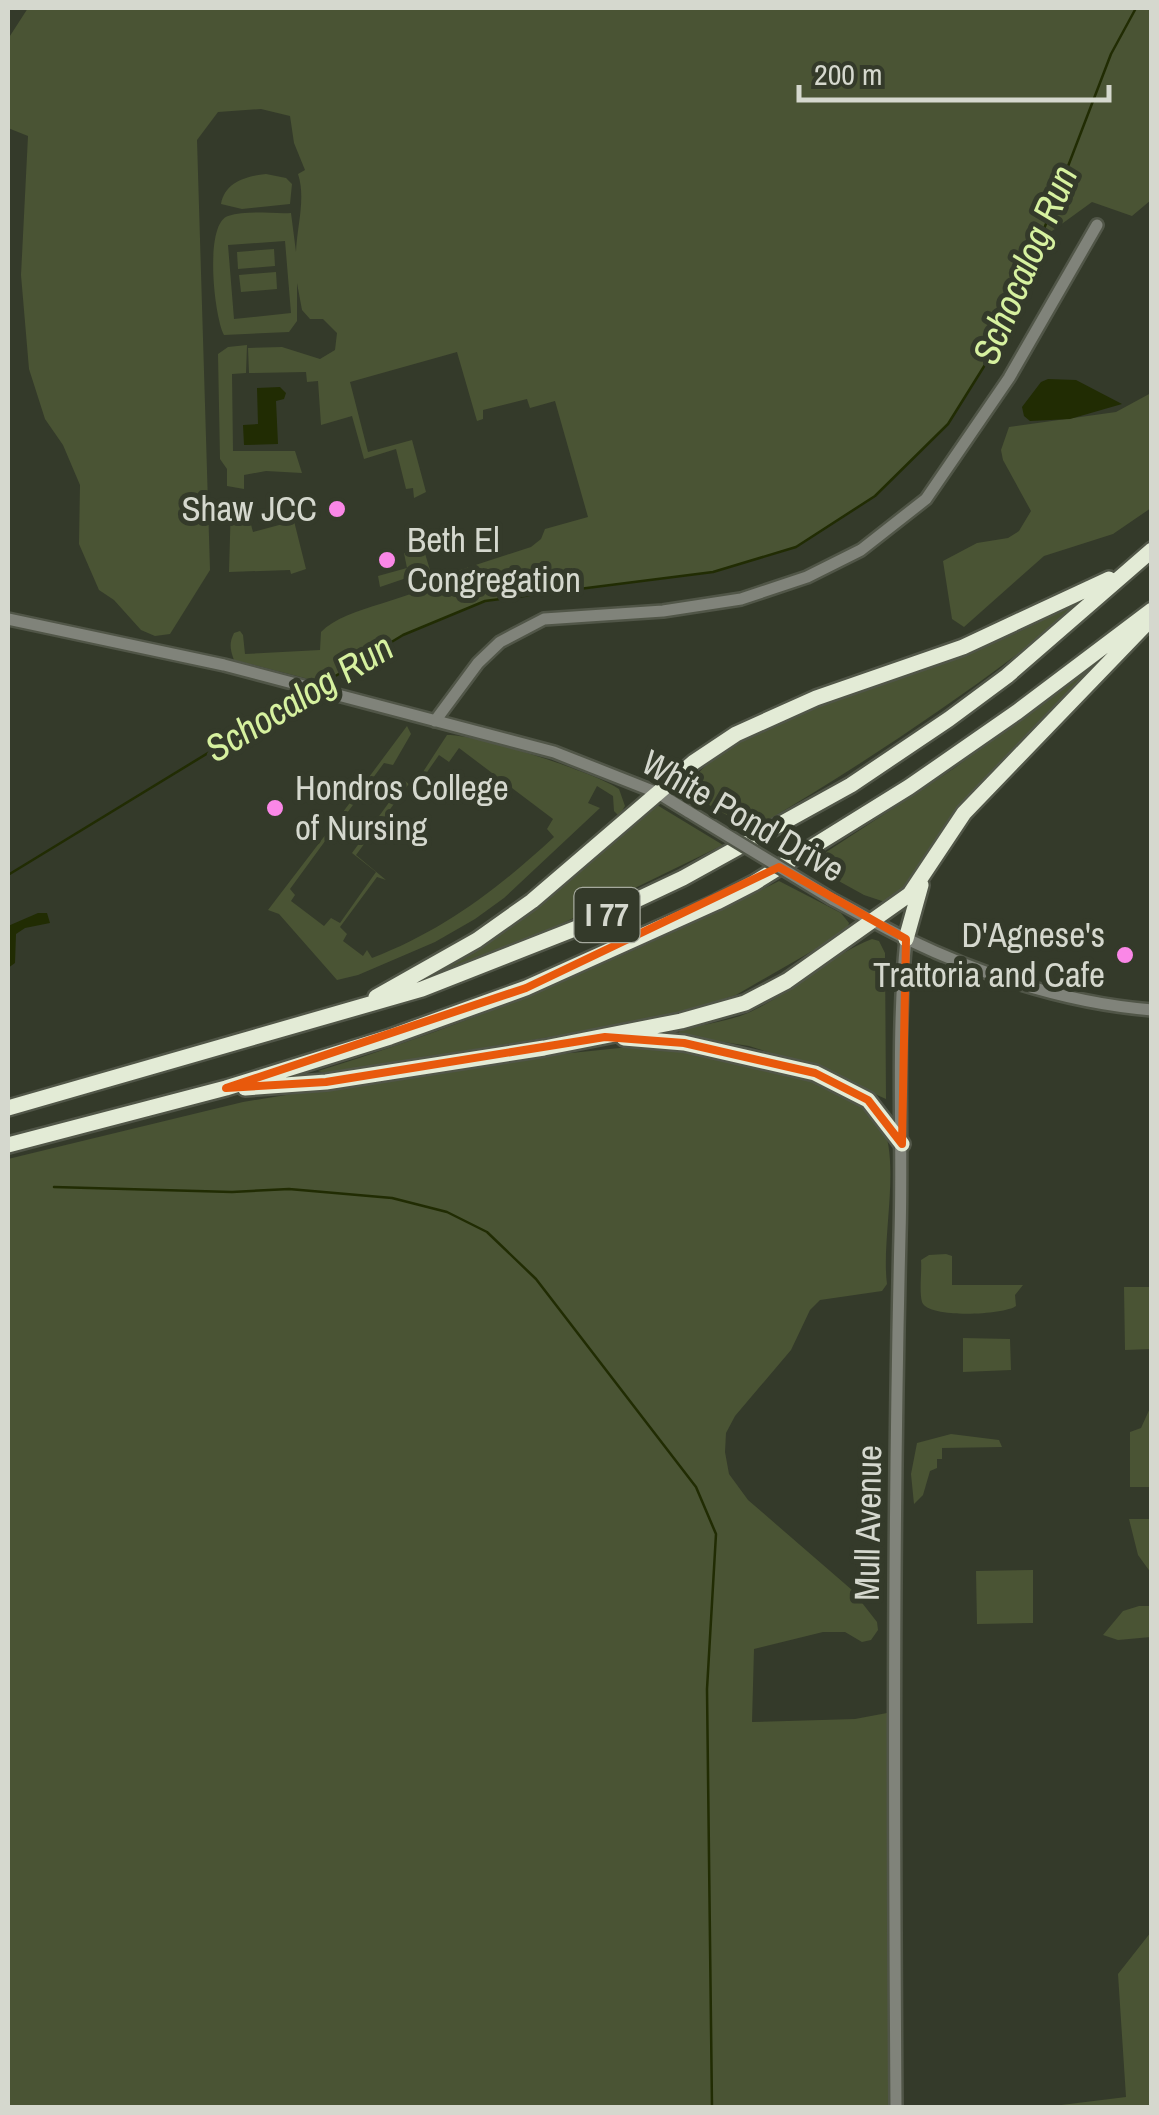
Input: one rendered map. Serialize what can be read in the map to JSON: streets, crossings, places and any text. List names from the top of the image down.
{
  "streets": {
    "highway": ["I 77"],
    "street": ["White Pond Drive", "Mull Avenue"]
  },
  "crossings": [
    ["White Pond Drive", "Mull Avenue"]
  ],
  "water": ["Schocalog Run"],
  "places": [
    "Shaw JCC",
    "Beth El Congregation",
    "Hondros College of Nursing",
    "D'Agnese's Trattoria and Cafe"
  ],
  "scale_bar": "200 m"
}
